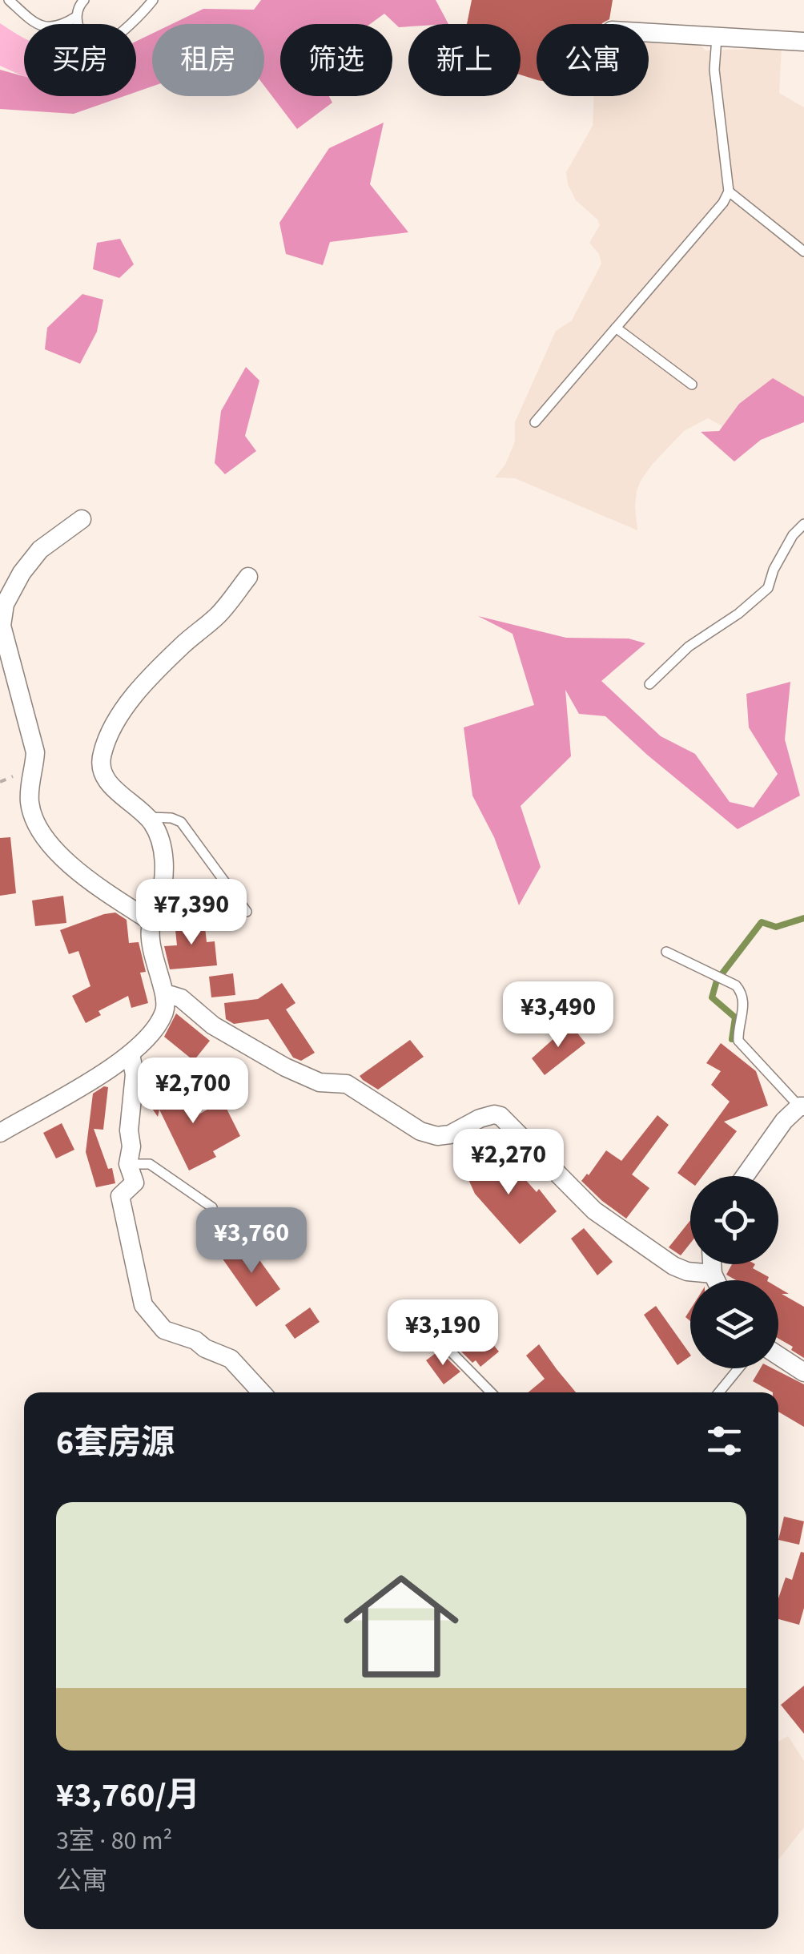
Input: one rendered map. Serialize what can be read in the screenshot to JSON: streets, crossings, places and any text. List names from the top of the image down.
{
  "page": {
    "chip": [
      "买房",
      "租房",
      "筛选",
      "新上",
      "公寓"
    ],
    "price": [
      "¥7,390",
      "¥3,490",
      "¥2,700",
      "¥2,270",
      "¥3,760",
      "¥3,190"
    ],
    "heading": "6套房源",
    "list": [
      {
        "name": "¥3,760/月",
        "note": "3室 · 80 m² · 公寓"
      }
    ]
  }
}
